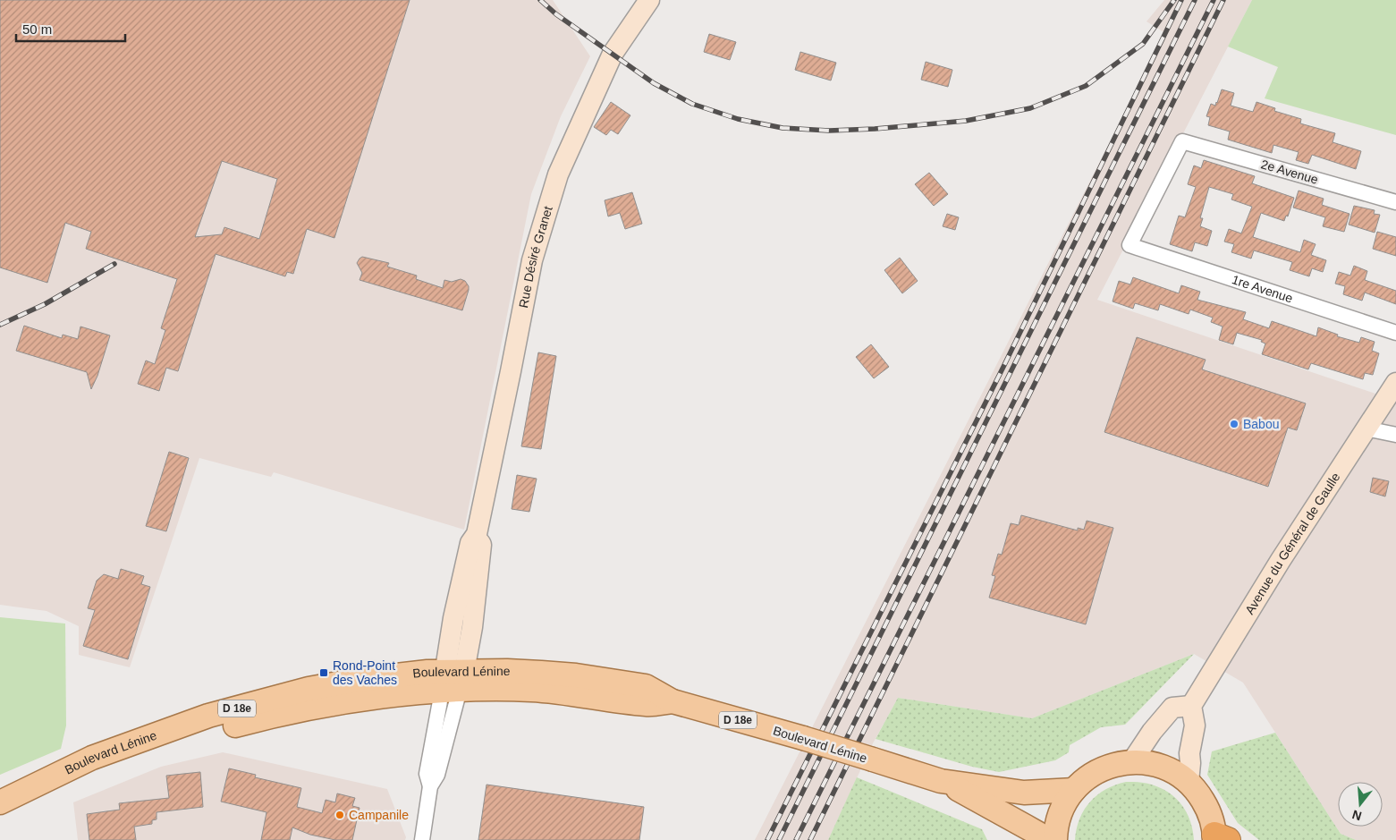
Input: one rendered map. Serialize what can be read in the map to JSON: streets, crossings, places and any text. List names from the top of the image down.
{
  "streets": {
    "main road": ["Boulevard Lénine", "D 18e"],
    "street": [
      "2e Avenue",
      "Rue Désiré Granet",
      "1re Avenue",
      "Avenue du Général de Gaulle"
    ]
  },
  "crossings": [
    ["2e Avenue", "1re Avenue"],
    ["Rue Désiré Granet", "Boulevard Lénine"]
  ],
  "places": {
    "other": ["Babou", "Campanile"],
    "transit": ["Rond-Point des Vaches"]
  },
  "scale_bar": "50 m",
  "north": "bottom"
}
